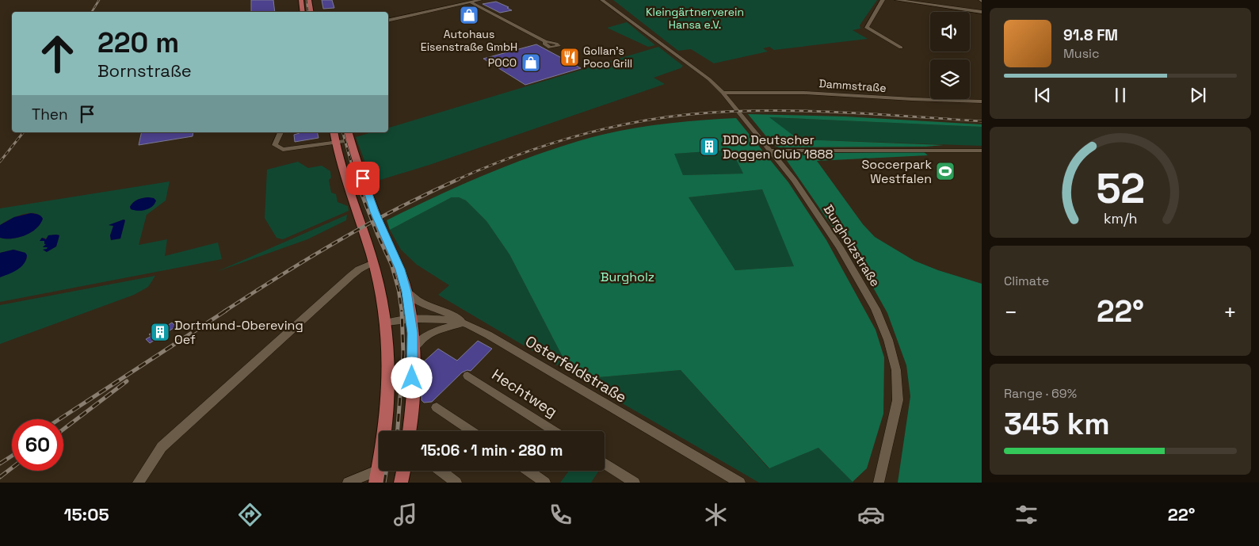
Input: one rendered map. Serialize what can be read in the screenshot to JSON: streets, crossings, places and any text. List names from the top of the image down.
{
  "streets": {
    "street": [
      "Dammstraße",
      "Burgholzstraße",
      "Osterfeldstraße",
      "Hechtweg"
    ]
  },
  "crossings": [
    ["Dammstraße", "Burgholzstraße"]
  ],
  "parks": ["Kleingärtnerverein Hansa e.V.", "Burgholz"],
  "places": {
    "shop": ["Autohaus Eisenstraße GmbH", "POCO"],
    "restaurant": ["Gollan's Poco Grill"],
    "building": ["DDC Deutscher Doggen Club 1888", "Dortmund-Obereving Oef"],
    "sports": ["Soccerpark Westfalen"]
  },
  "page": {
    "turn": ["220 m", "Bornstraße"],
    "song": ["91.8 FM", "Music"],
    "then": "Then",
    "tile": [
      "Climate",
      ["Range · 69%", "345 km"]
    ],
    "heat": ["−", "22°", "+"],
    "limit": "60",
    "trip": "15:06 · 1 min · 280 m",
    "tabs": ["15:05", "22°"],
    "gauge": ["52", "km/h"]
  }
}
